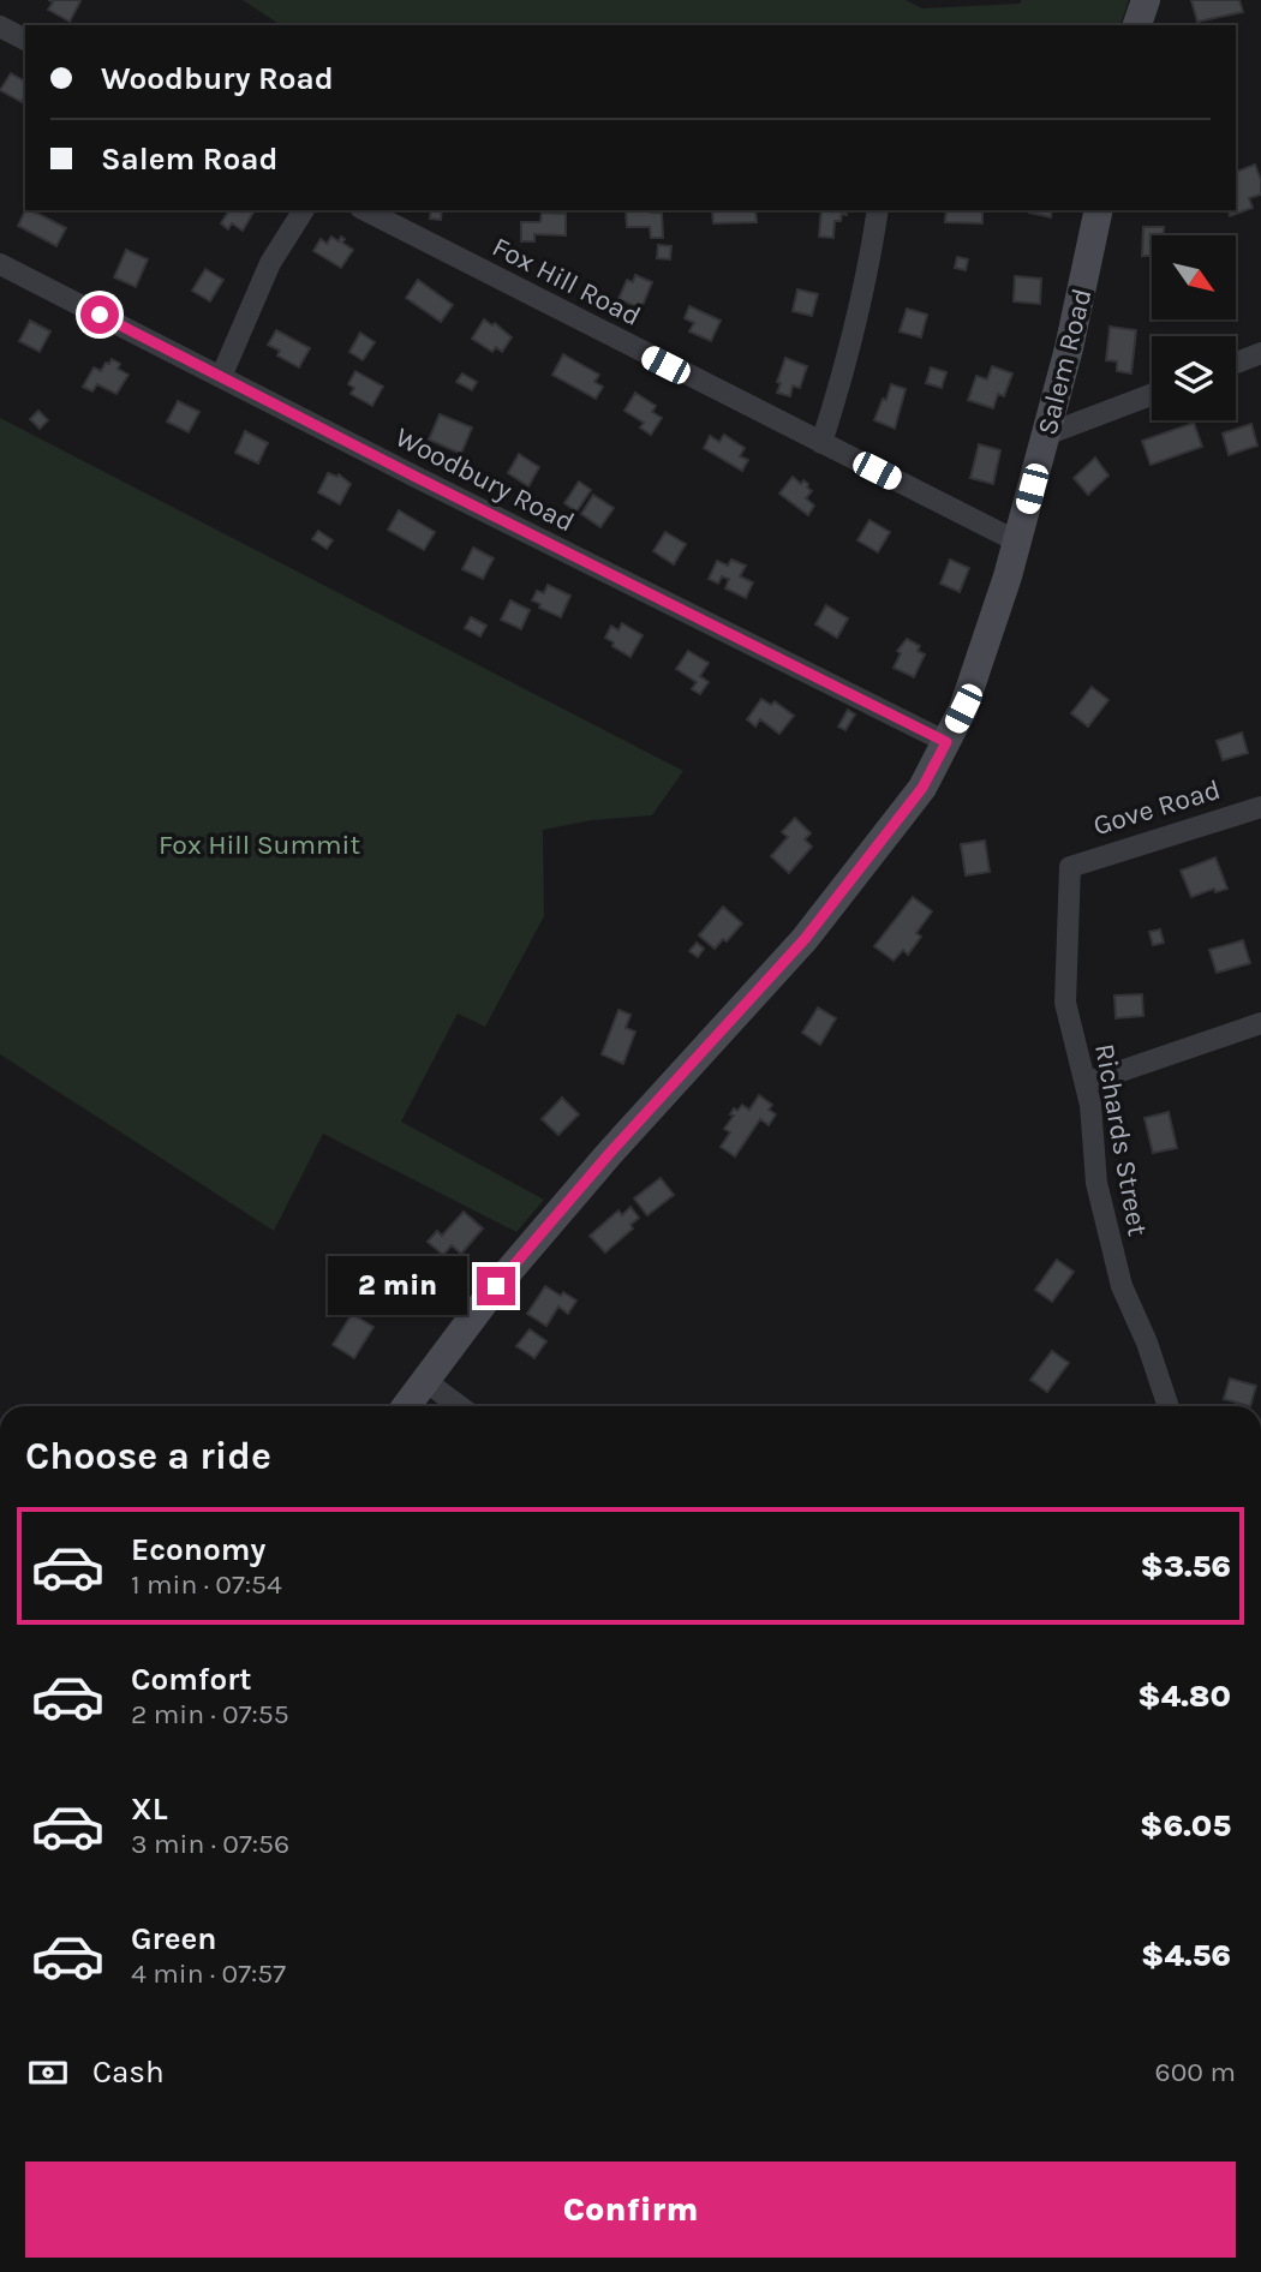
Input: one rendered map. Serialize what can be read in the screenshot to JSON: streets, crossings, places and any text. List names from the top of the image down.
{
  "streets": {
    "main road": ["Salem Road"],
    "street": [
      "Fox Hill Road",
      "Woodbury Road",
      "Gove Road",
      "Richards Street"
    ]
  },
  "crossings": [
    ["Fox Hill Road", "Salem Road"],
    ["Salem Road", "Woodbury Road"],
    ["Gove Road", "Richards Street"]
  ],
  "parks": ["Fox Hill Summit"],
  "north": "bottom right",
  "page": {
    "banner": ["Woodbury Road", "Salem Road"],
    "bubble": "2 min",
    "heading": "Choose a ride",
    "list": [
      {
        "name": "Economy",
        "note": "1 min · 07:54",
        "value": "$3.56"
      },
      {
        "name": "Comfort",
        "note": "2 min · 07:55",
        "value": "$4.80"
      },
      {
        "name": "XL",
        "note": "3 min · 07:56",
        "value": "$6.05"
      },
      {
        "name": "Green",
        "note": "4 min · 07:57",
        "value": "$4.56"
      }
    ],
    "pay": ["Cash", "600 m"],
    "buttons": "Confirm"
  }
}
